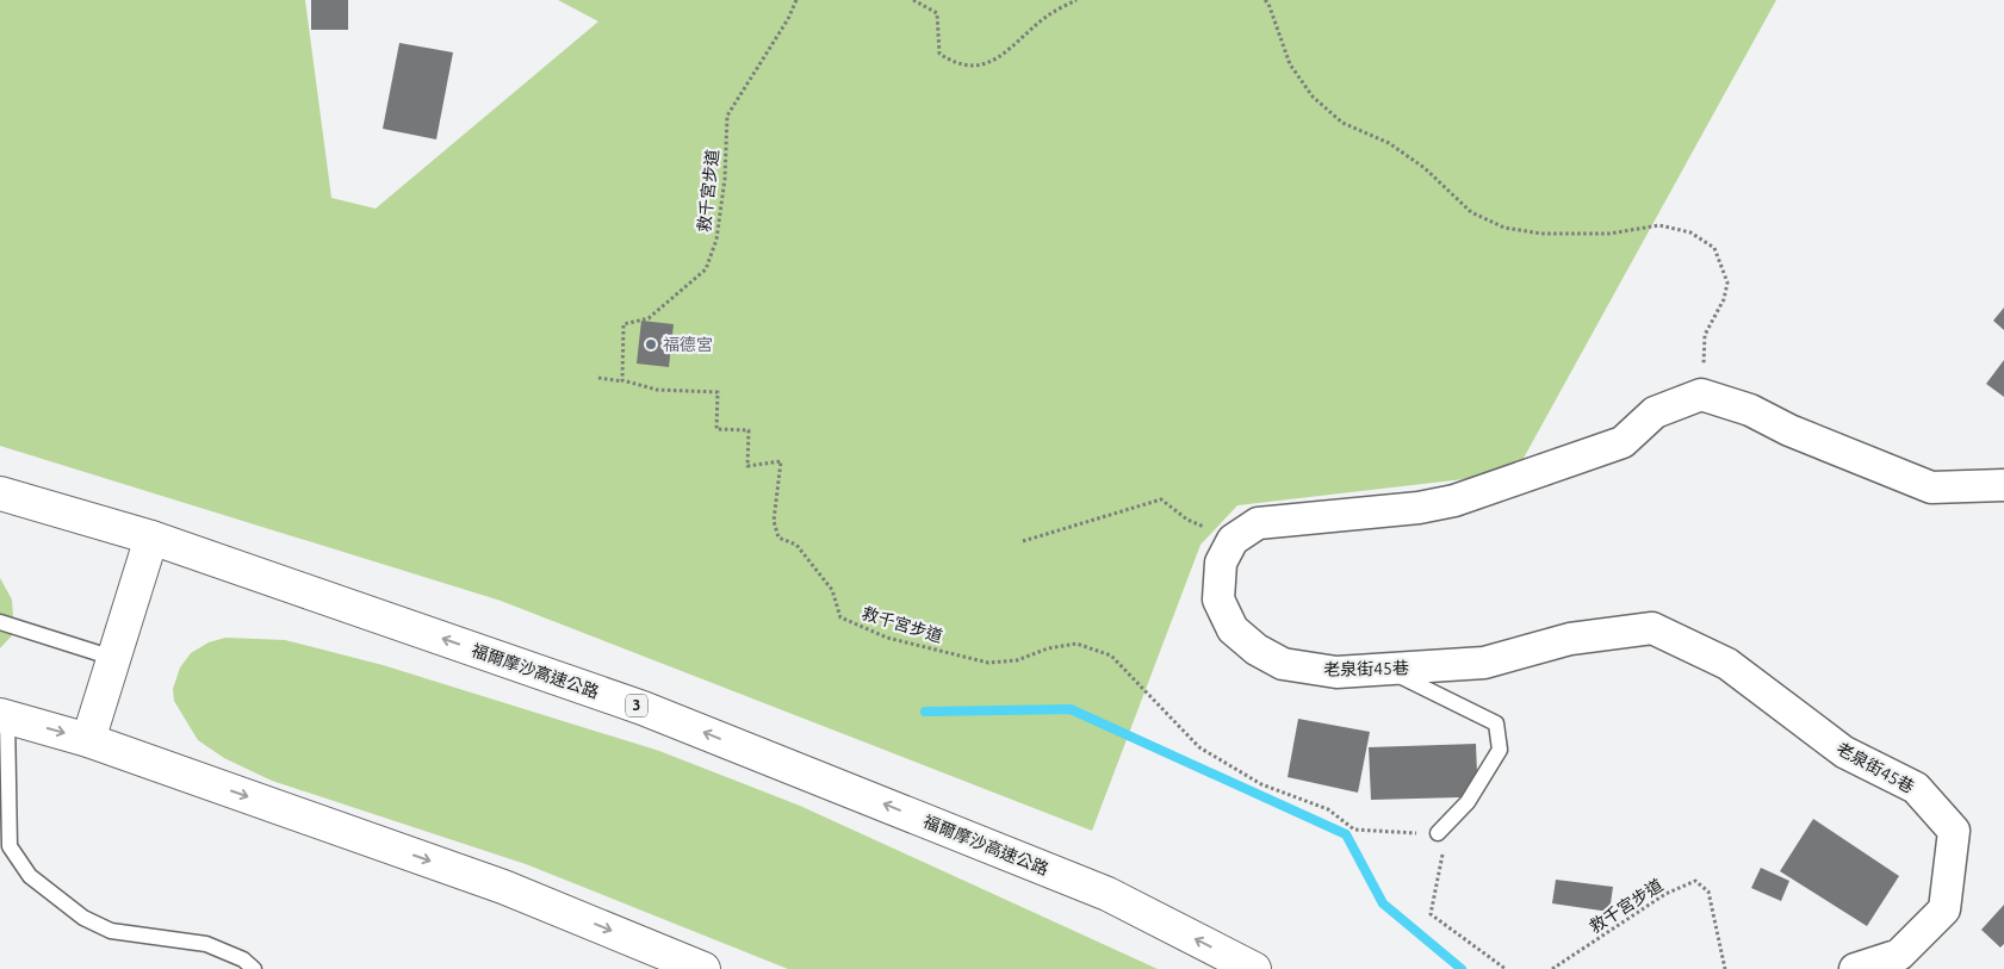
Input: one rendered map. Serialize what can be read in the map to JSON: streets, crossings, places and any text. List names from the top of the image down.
{
  "streets": {
    "highway": ["福爾摩沙高速公路", "3"],
    "street": ["老泉街45巷"],
    "path": ["救千宮步道"]
  },
  "places": ["福德宮"]
}
